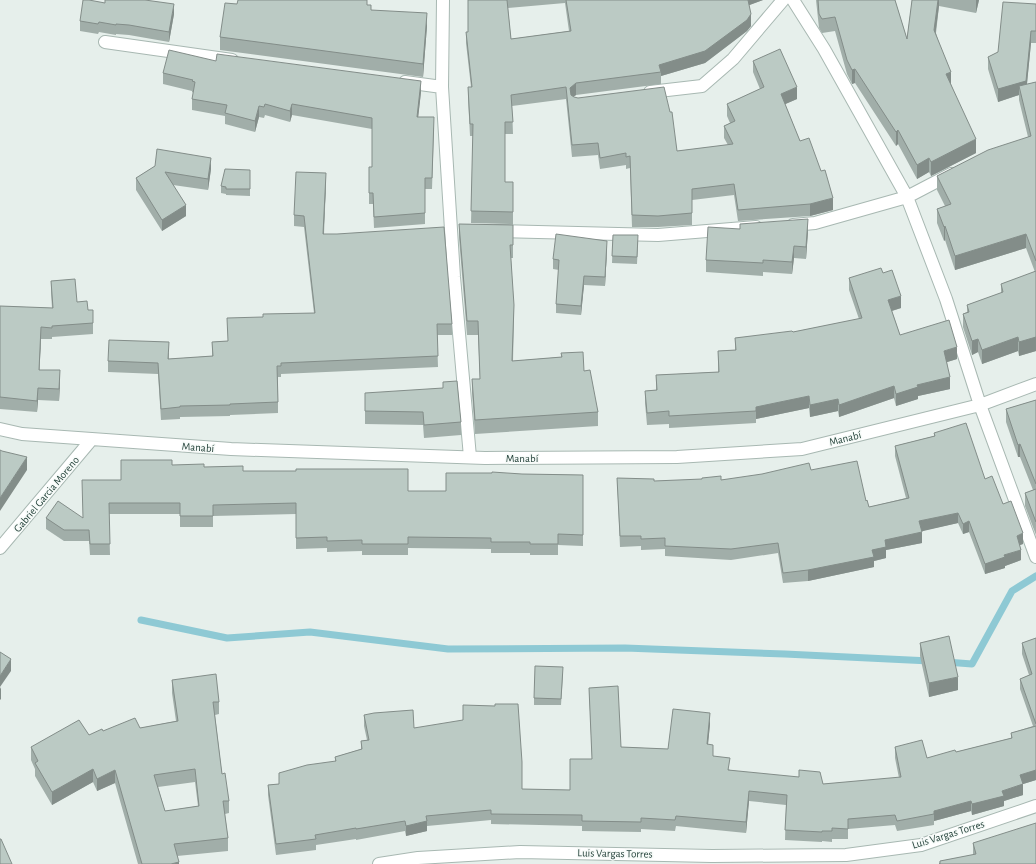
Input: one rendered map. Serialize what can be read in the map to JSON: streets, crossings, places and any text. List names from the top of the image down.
{
  "streets": {
    "street": ["Manabí", "Gabriel Garcia Moreno", "Luis Vargas Torres"]
  },
  "crossings": [
    ["Manabí", "Gabriel Garcia Moreno"]
  ]
}
